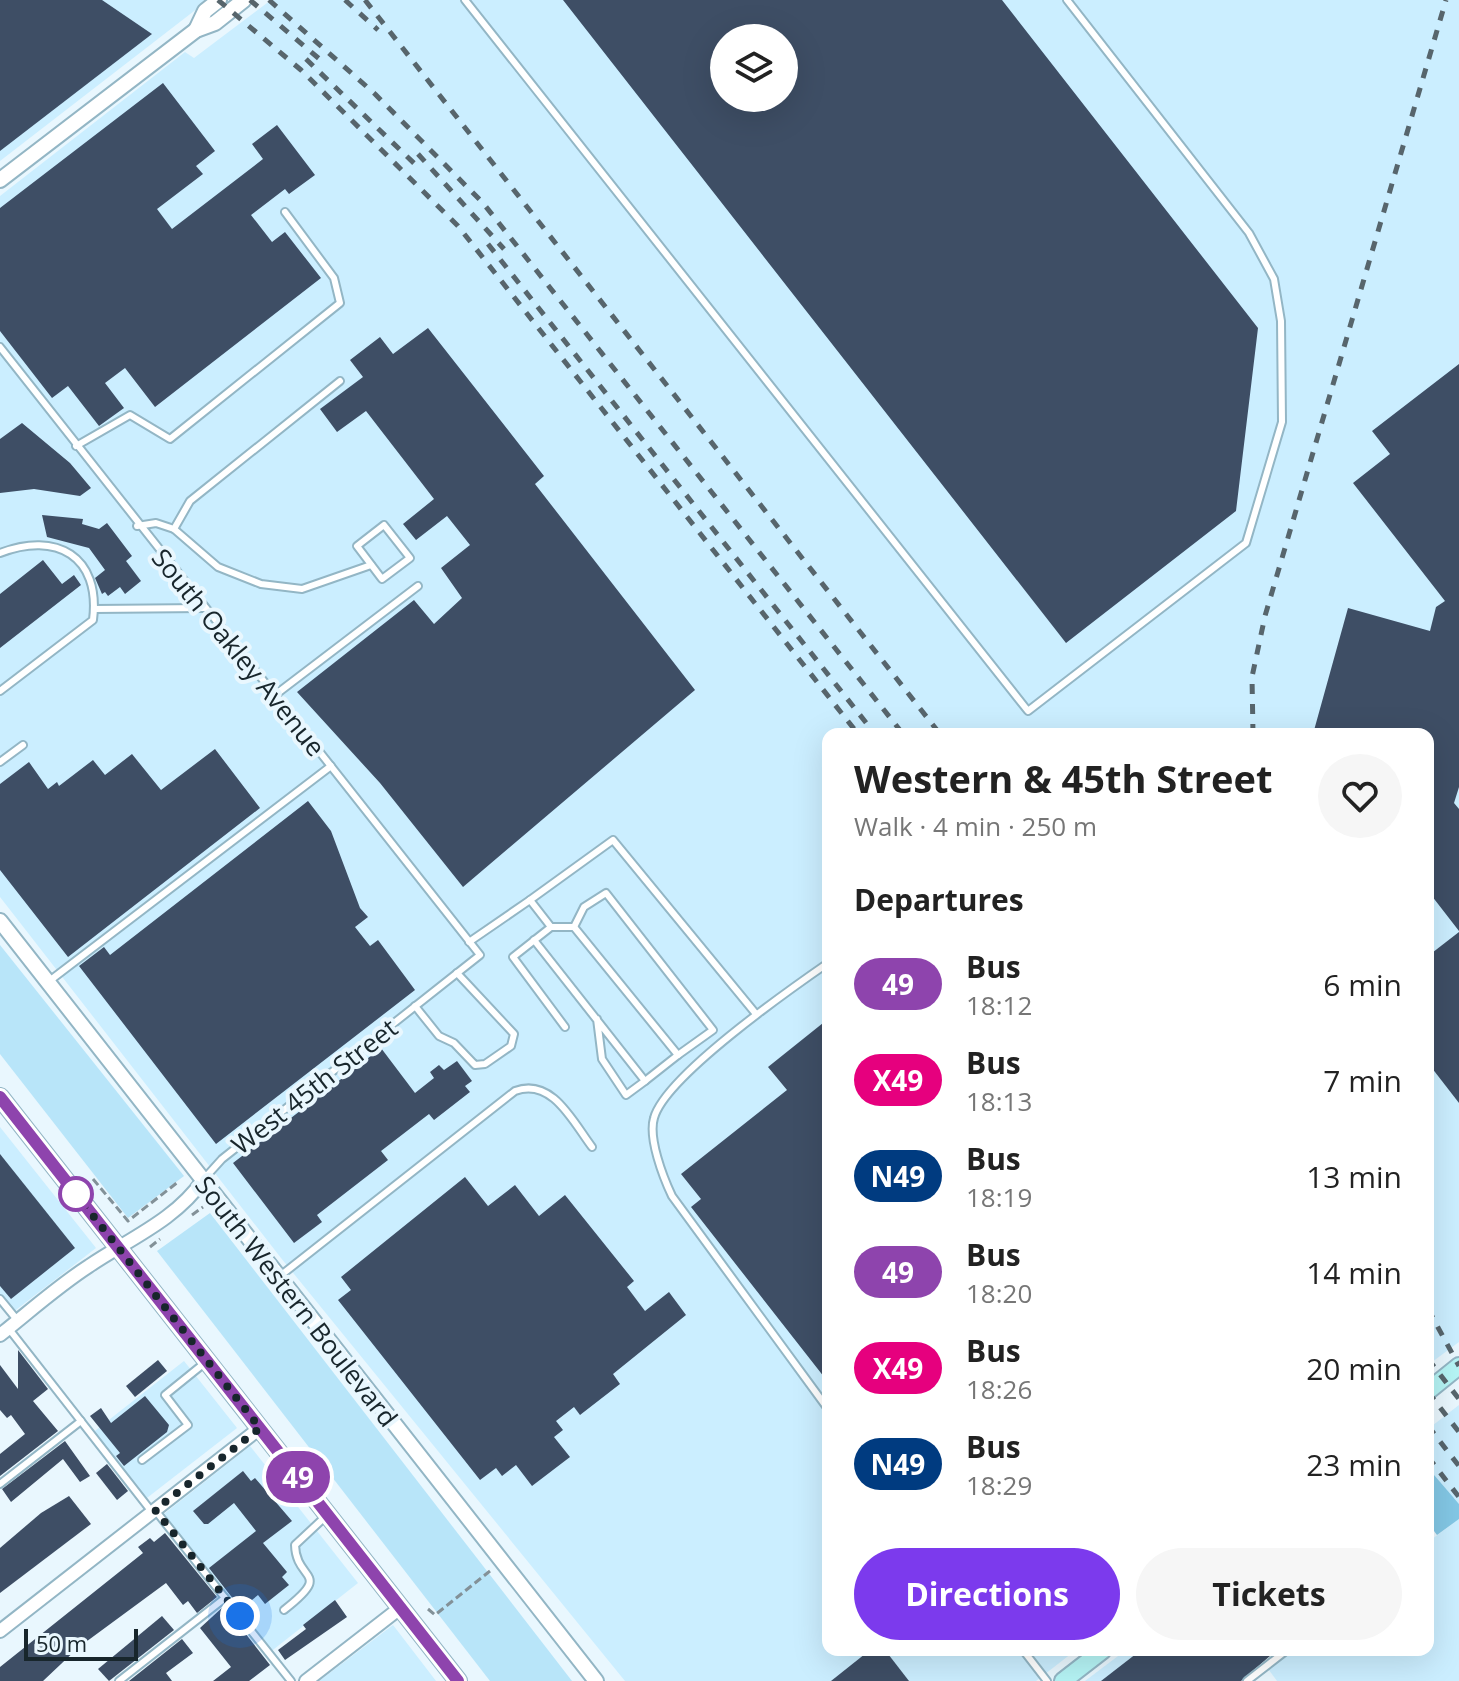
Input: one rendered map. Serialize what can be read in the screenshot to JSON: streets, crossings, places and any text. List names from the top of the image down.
{
  "streets": {
    "street": ["West 45th Street", "South Western Boulevard"],
    "lane": ["South Oakley Avenue"]
  },
  "crossings": [
    ["South Oakley Avenue", "West 45th Street"],
    ["West 45th Street", "South Western Boulevard"]
  ],
  "lines": ["bus line 49"],
  "scale_bar": "50 m",
  "page": {
    "on_map": "49",
    "heading": [
      ["Western & 45th Street", "Walk · 4 min · 250 m"],
      "Departures"
    ],
    "list": [
      {
        "mark": "49",
        "name": "Bus",
        "note": "18:12",
        "value": "6 min"
      },
      {
        "mark": "X49",
        "name": "Bus",
        "note": "18:13",
        "value": "7 min"
      },
      {
        "mark": "N49",
        "name": "Bus",
        "note": "18:19",
        "value": "13 min"
      },
      {
        "mark": "49",
        "name": "Bus",
        "note": "18:20",
        "value": "14 min"
      },
      {
        "mark": "X49",
        "name": "Bus",
        "note": "18:26",
        "value": "20 min"
      },
      {
        "mark": "N49",
        "name": "Bus",
        "note": "18:29",
        "value": "23 min"
      }
    ],
    "buttons": ["Directions", "Tickets"],
    "scale": "50 m"
  }
}
